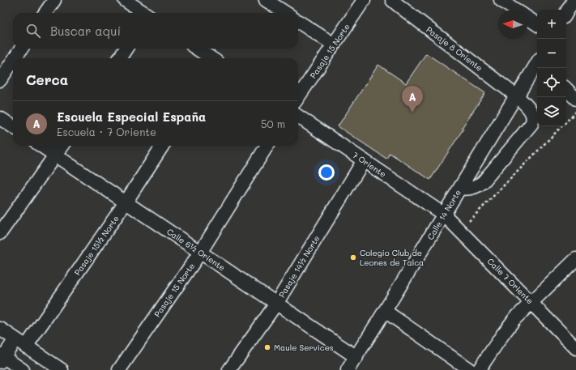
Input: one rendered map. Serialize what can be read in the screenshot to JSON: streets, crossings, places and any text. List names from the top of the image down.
{
  "streets": {
    "street": [
      "Pasaje 8 Oriente",
      "Pasaje 15 Norte",
      "7 Oriente",
      "Calle 14 Norte",
      "Pasaje 15½ Norte",
      "Calle 6½ Oriente",
      "Pasaje 14½ Norte",
      "Calle 7 Oriente"
    ]
  },
  "crossings": [
    ["Pasaje 8 Oriente", "Calle 14 Norte"],
    ["Pasaje 15 Norte", "Calle 6½ Oriente"],
    ["7 Oriente", "Calle 14 Norte"],
    ["7 Oriente", "Pasaje 14½ Norte"],
    ["7 Oriente", "Calle 7 Oriente"],
    ["Calle 14 Norte", "Calle 6½ Oriente"],
    ["Calle 14 Norte", "Calle 7 Oriente"],
    ["Pasaje 15½ Norte", "Calle 6½ Oriente"],
    ["Calle 6½ Oriente", "Pasaje 14½ Norte"]
  ],
  "places": ["Colegio Club de Leones de Talca", "Maule Services"],
  "north": "left",
  "page": {
    "map_buttons": ["+", "−"],
    "search": "Buscar aquí",
    "heading": "Cerca",
    "pins": "A",
    "list": [
      {
        "mark": "A",
        "name": "Escuela Especial España",
        "note": "Escuela · 7 Oriente",
        "value": "50 m"
      }
    ]
  }
}
